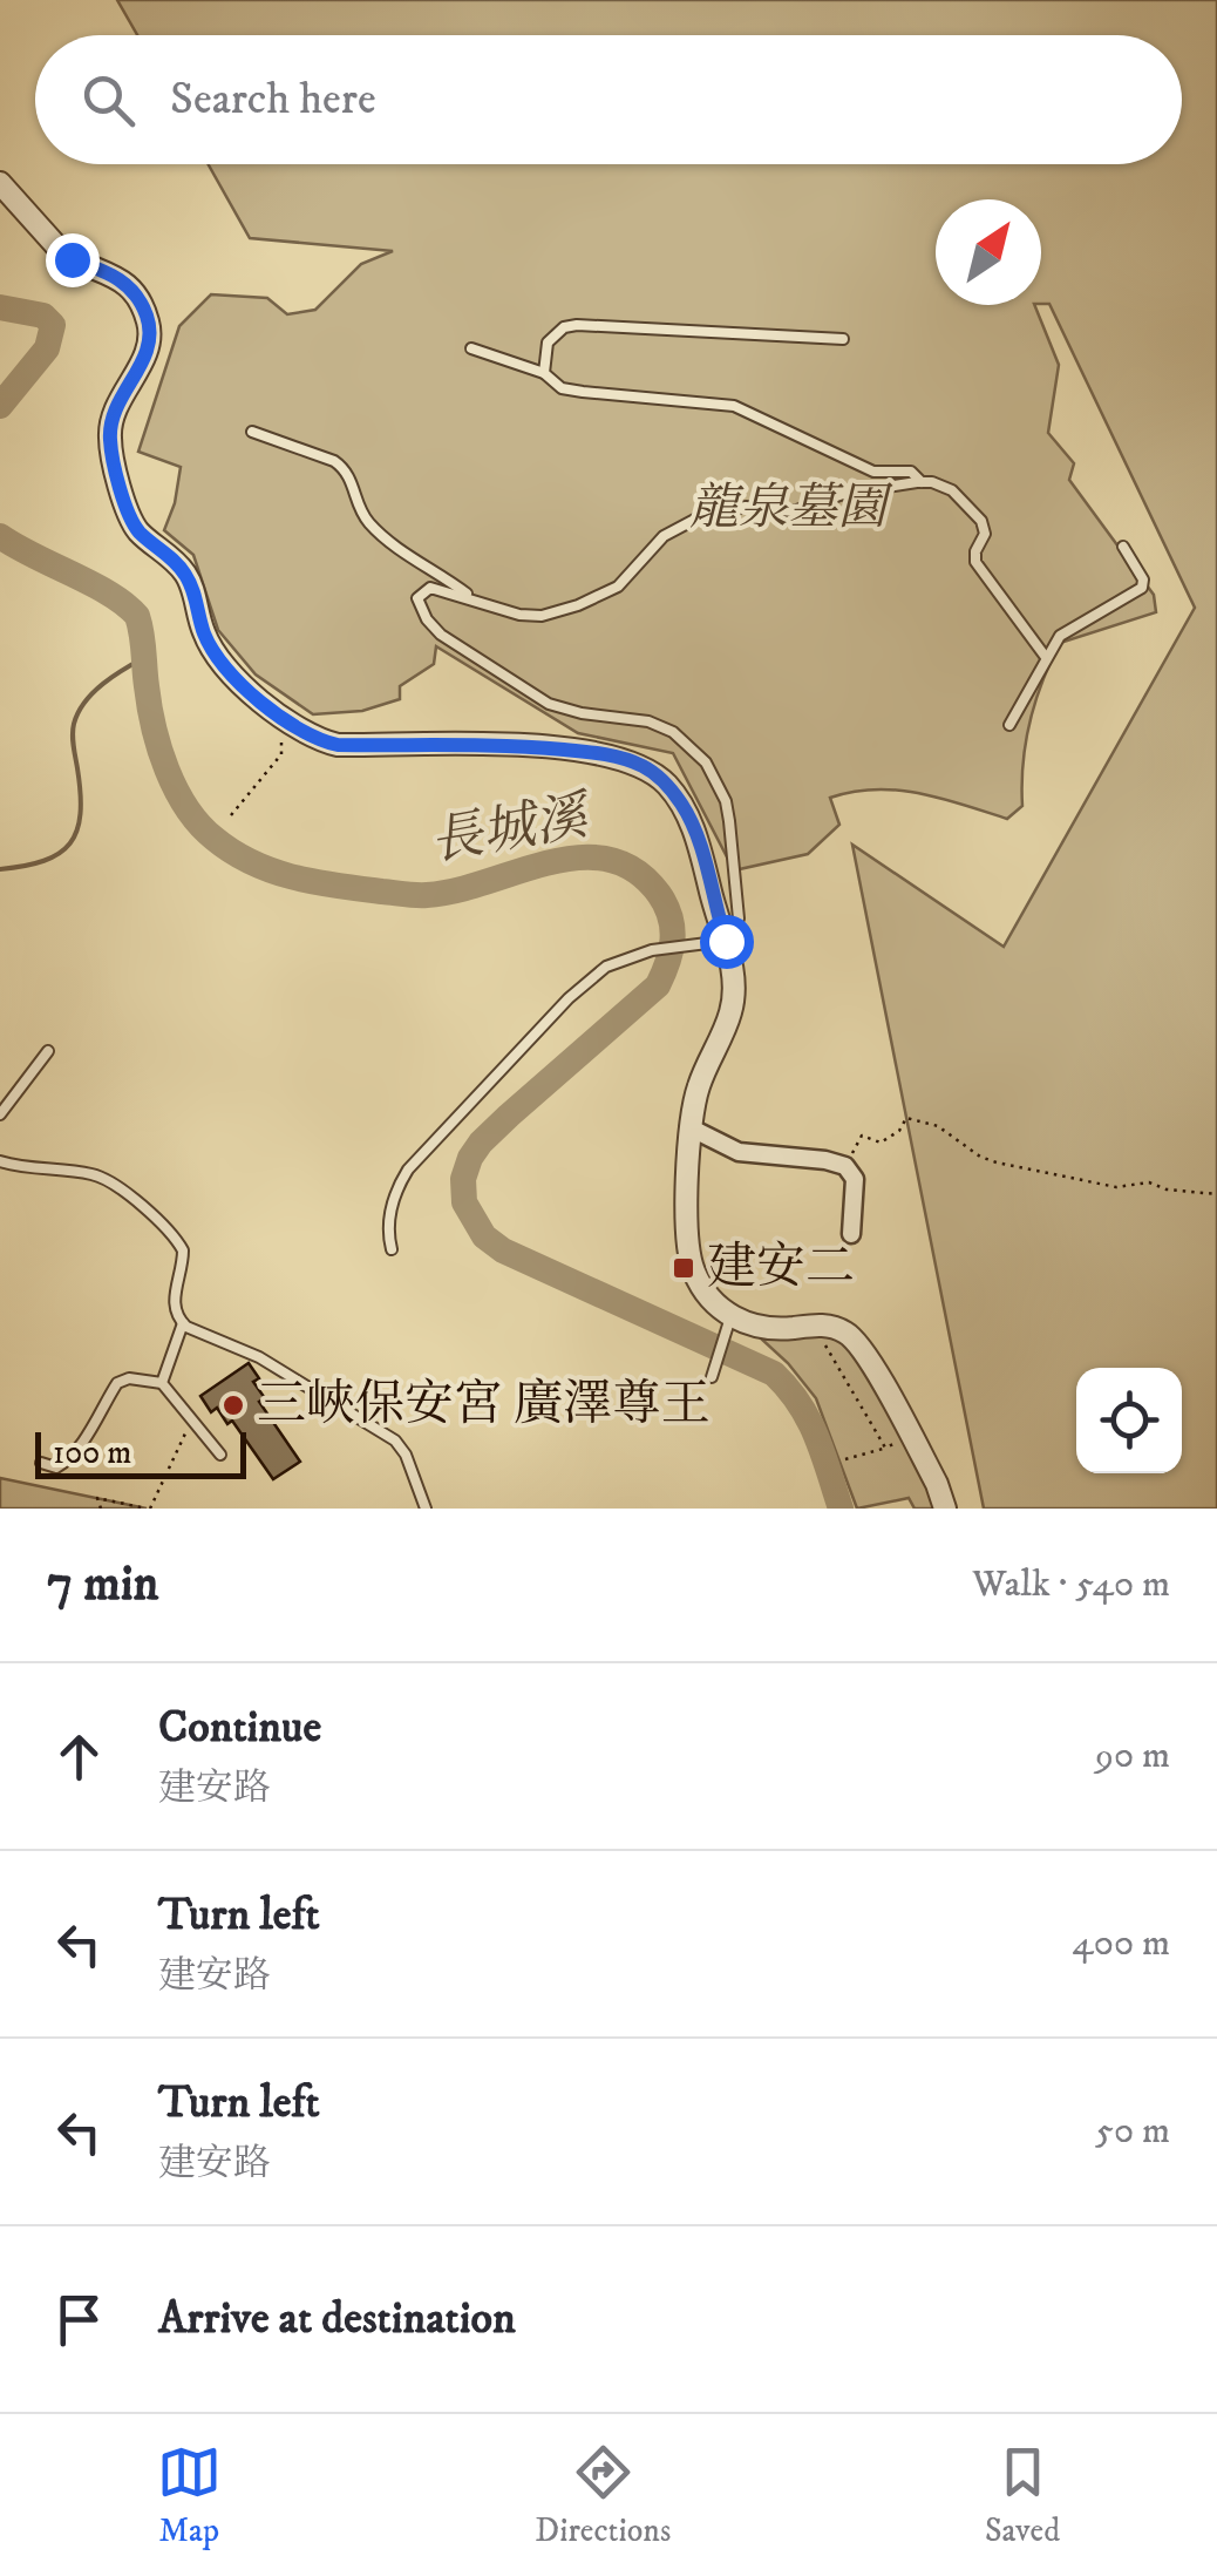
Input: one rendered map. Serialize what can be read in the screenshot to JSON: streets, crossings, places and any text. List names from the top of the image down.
{
  "water": ["長城溪"],
  "parks": ["龍泉墓園"],
  "places": {
    "transit": ["建安二"],
    "other": ["三峽保安宮 廣澤尊王"]
  },
  "scale_bar": "100 m",
  "north": "top right",
  "page": {
    "search": "Search here",
    "scale": "100 m",
    "heading": ["7 min", "Walk · 540 m"],
    "list": [
      ["Continue", "建安路", "90 m"],
      ["Turn left", "建安路", "400 m"],
      ["Turn left", "建安路", "50 m"],
      "Arrive at destination"
    ],
    "nav": ["Map", "Directions", "Saved"]
  }
}
